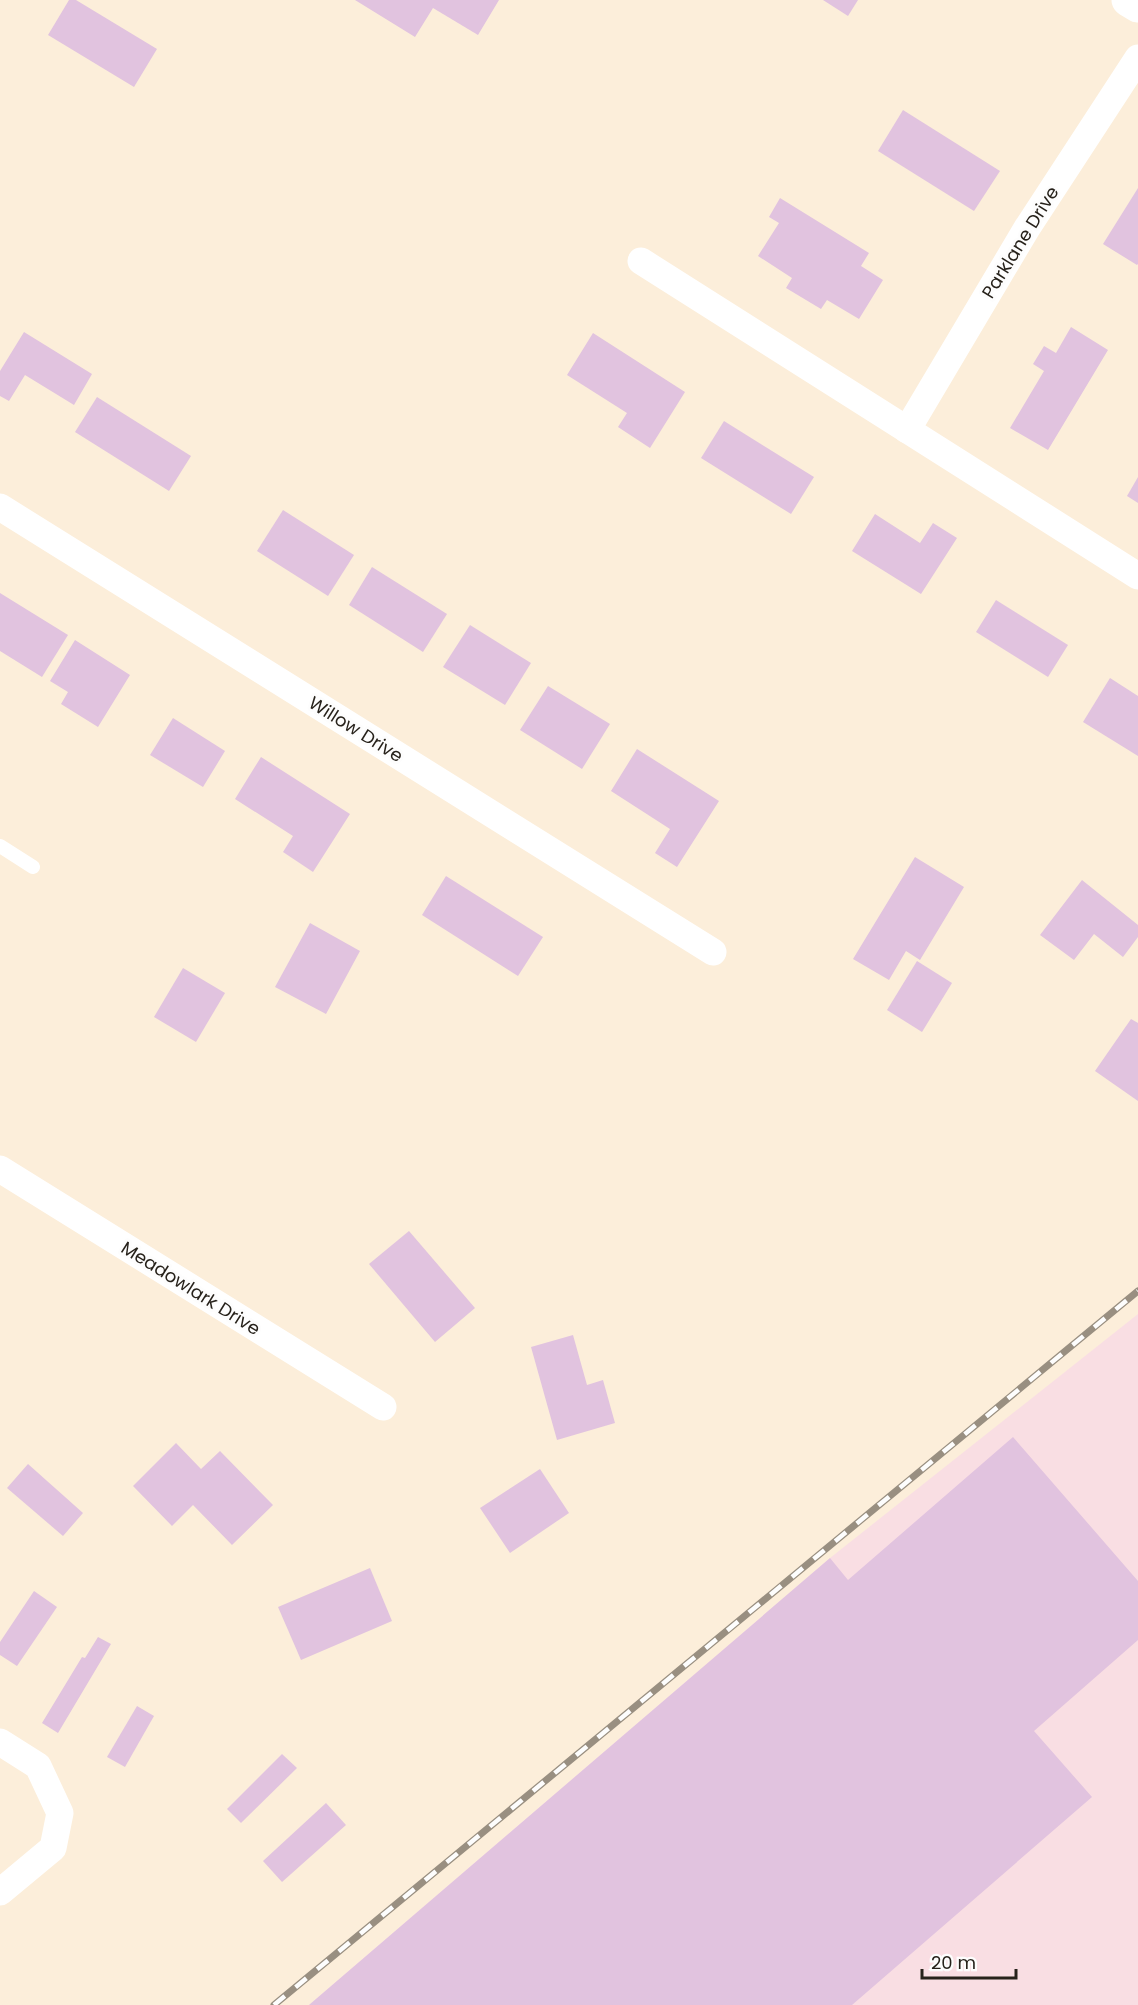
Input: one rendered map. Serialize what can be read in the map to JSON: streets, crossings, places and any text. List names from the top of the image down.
{
  "streets": {
    "street": ["Parklane Drive", "Willow Drive", "Meadowlark Drive"]
  },
  "scale_bar": "20 m"
}
